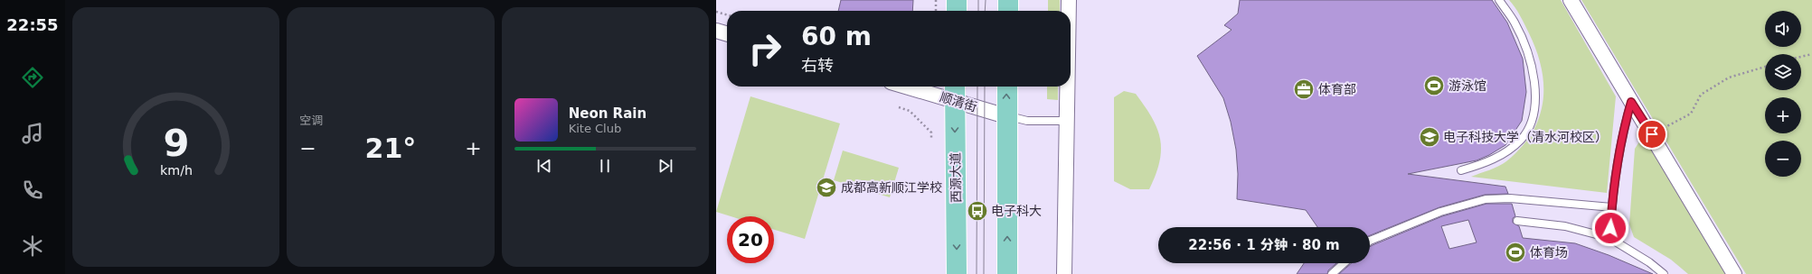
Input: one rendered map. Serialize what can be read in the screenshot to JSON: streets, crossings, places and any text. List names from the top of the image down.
{
  "streets": {
    "main road": ["西源大道"],
    "street": ["顺清街"]
  },
  "crossings": [
    ["顺清街", "西源大道"]
  ],
  "places": {
    "sports": ["游泳馆", "体育场"],
    "office": ["体育部"],
    "school or university": ["电子科技大学（清水河校区）", "成都高新顺江学校"],
    "bus stop": ["电子科大"]
  },
  "page": {
    "tabs": "22:55",
    "tile": "空调",
    "map_buttons": ["+", "−"],
    "turn": ["60 m", "右转"],
    "song": ["Neon Rain", "Kite Club"],
    "heat": ["−", "21°", "+"],
    "limit": "20",
    "trip": "22:56 · 1 分钟 · 80 m",
    "gauge": ["9", "km/h"]
  }
}
